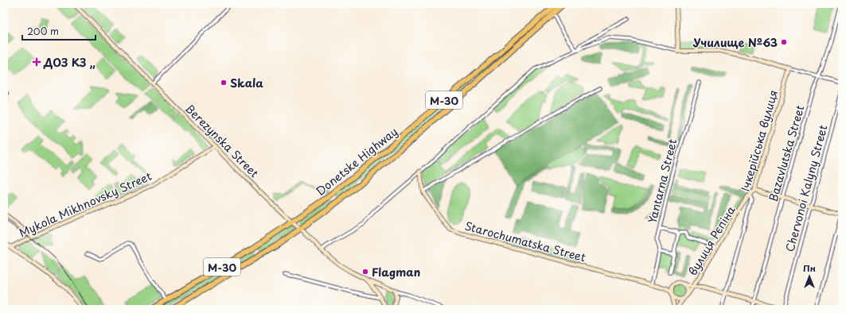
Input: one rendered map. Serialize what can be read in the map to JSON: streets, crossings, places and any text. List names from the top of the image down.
{
  "streets": {
    "highway": ["М-30", "Donetske Highway"],
    "street": [
      "Berezynska Street",
      "Ічкерійська вулиця",
      "Bazavlutska Street",
      "Yantarna Street",
      "Chervonoi Kalyny Street",
      "Mykola Mikhnovsky Street",
      "вулиця Рєпіна",
      "Starochumatska Street"
    ]
  },
  "crossings": [
    ["Berezynska Street", "Donetske Highway"],
    ["Berezynska Street", "Mykola Mikhnovsky Street"],
    ["Ічкерійська вулиця", "вулиця Рєпіна"],
    ["Ічкерійська вулиця", "Starochumatska Street"],
    ["Bazavlutska Street", "Starochumatska Street"],
    ["Yantarna Street", "Starochumatska Street"],
    ["Chervonoi Kalyny Street", "Starochumatska Street"],
    ["вулиця Рєпіна", "Starochumatska Street"]
  ],
  "places": {
    "other": ["Училище №63", "Skala", "Flagman"],
    "health": ["ДОЗ КЗ ,,"]
  },
  "scale_bar": "200 m",
  "north": "top"
}
